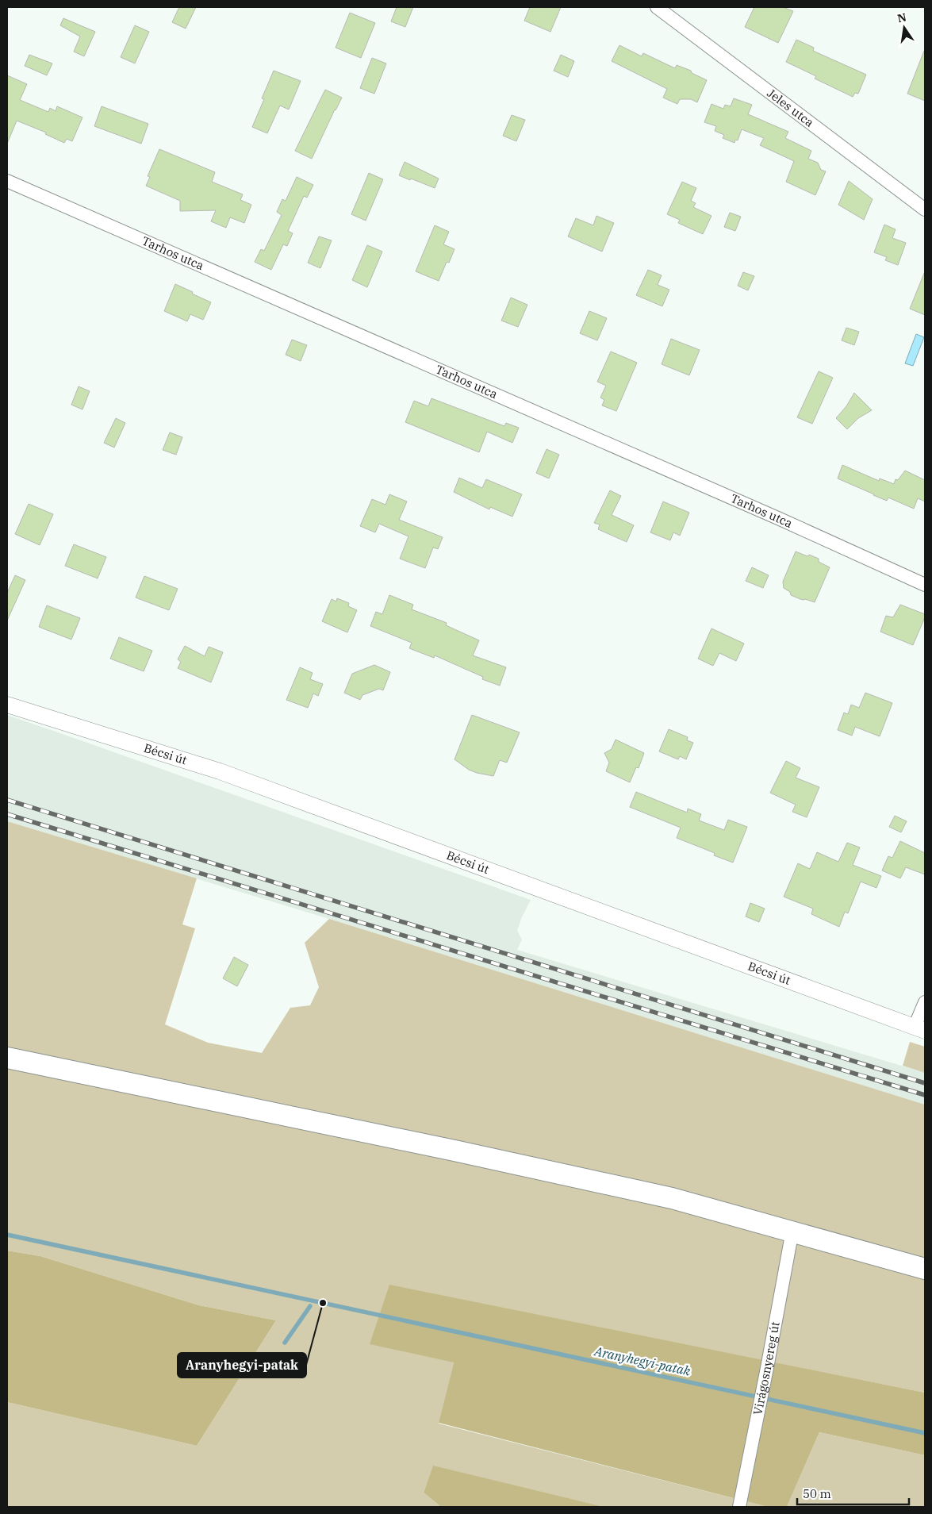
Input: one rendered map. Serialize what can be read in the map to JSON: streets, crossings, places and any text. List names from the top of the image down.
{
  "streets": {
    "street": [
      "Jeles utca",
      "Tarhos utca",
      "Bécsi út",
      "Virágosnyereg út"
    ]
  },
  "water": ["Aranyhegyi-patak"],
  "places": ["Aranyhegyi-patak"],
  "scale_bar": "50 m",
  "north": "top"
}
